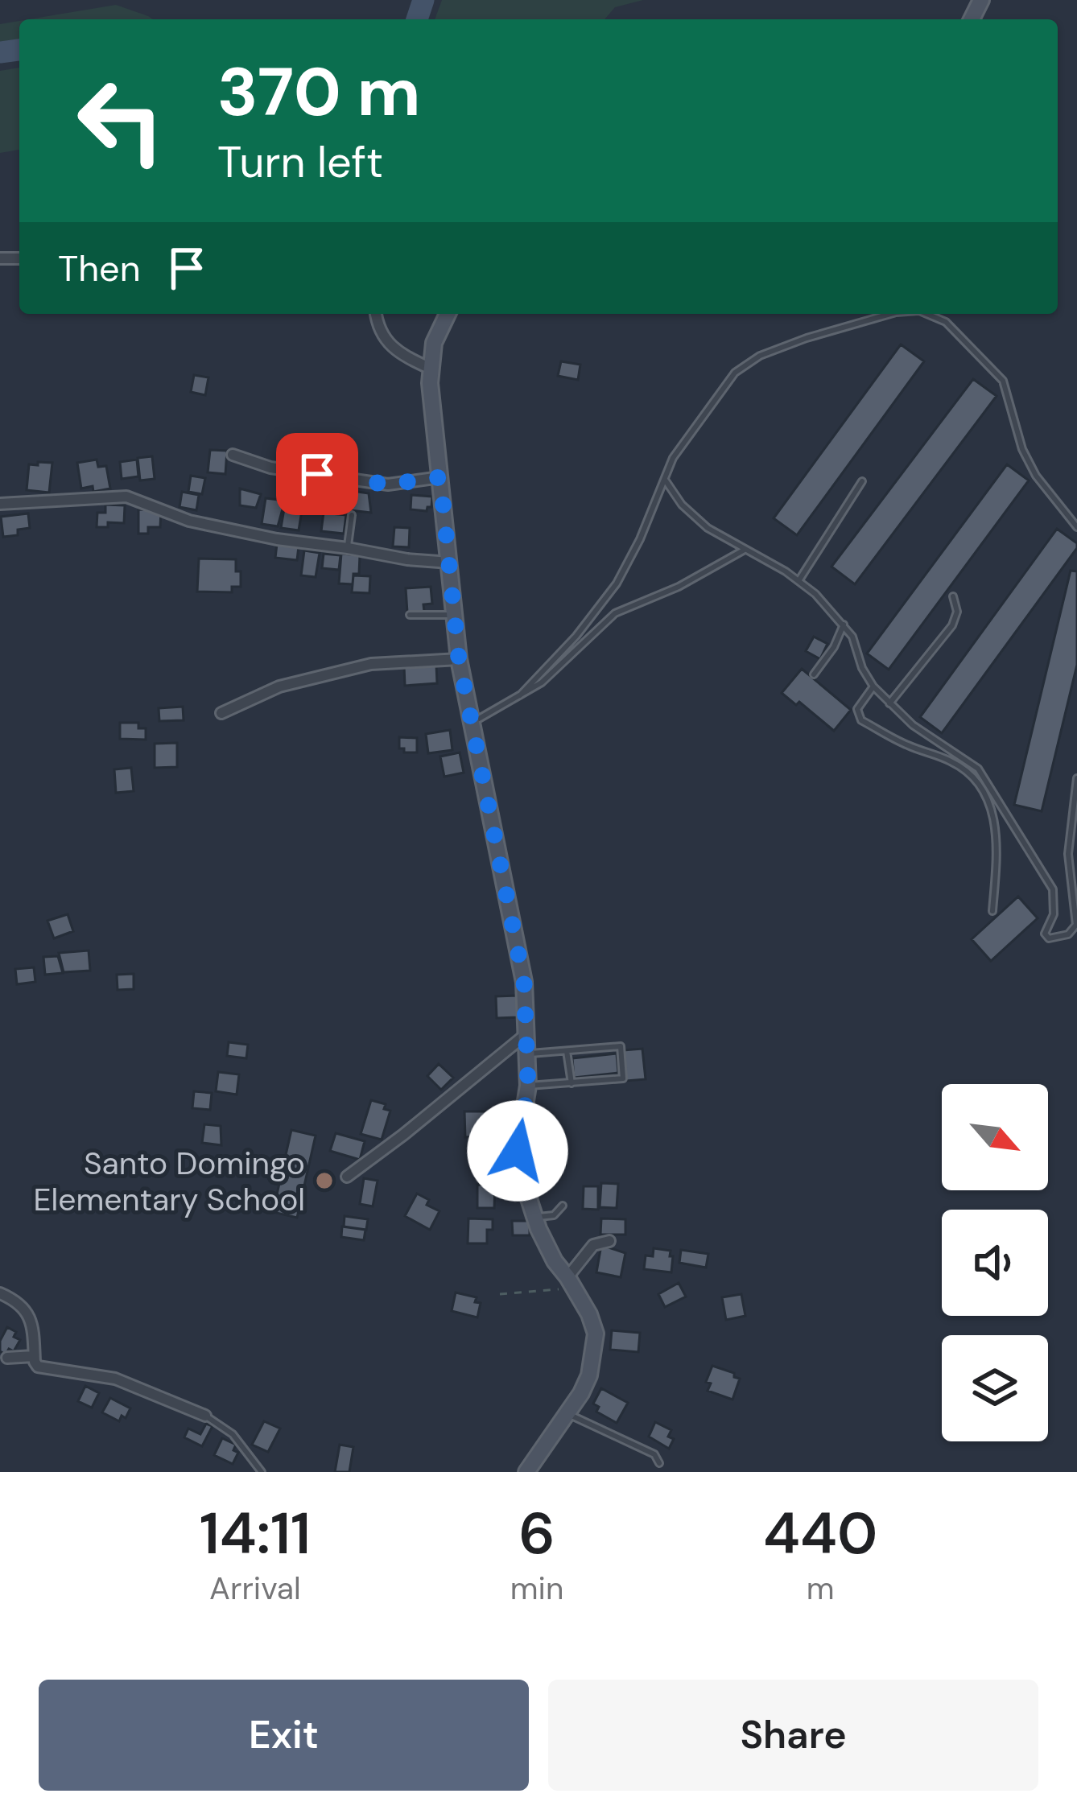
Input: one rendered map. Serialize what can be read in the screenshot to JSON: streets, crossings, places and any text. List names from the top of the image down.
{
  "places": ["Santo Domingo Elementary School"],
  "north": "bottom right",
  "page": {
    "turn": ["370 m", "Turn left"],
    "then": "Then",
    "eta": [
      "14:11",
      "Arrival",
      "6",
      "min",
      "440",
      "m"
    ],
    "buttons": ["Exit", "Share"]
  }
}
